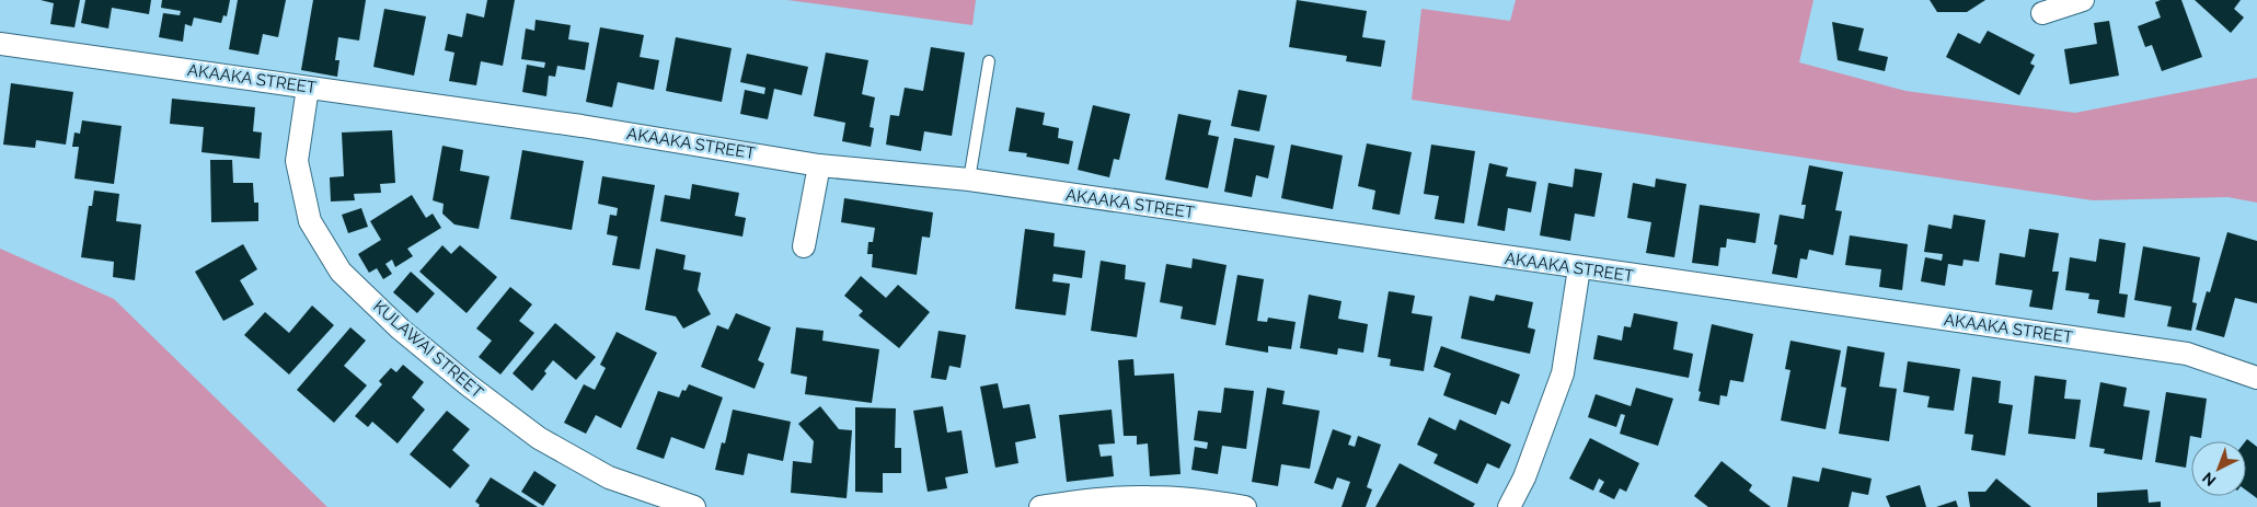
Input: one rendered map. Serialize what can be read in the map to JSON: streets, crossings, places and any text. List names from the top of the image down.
{
  "streets": {
    "street": ["AKAAKA STREET", "KULAWAI STREET"]
  },
  "crossings": [
    ["AKAAKA STREET", "KULAWAI STREET"]
  ],
  "north": "bottom left"
}
